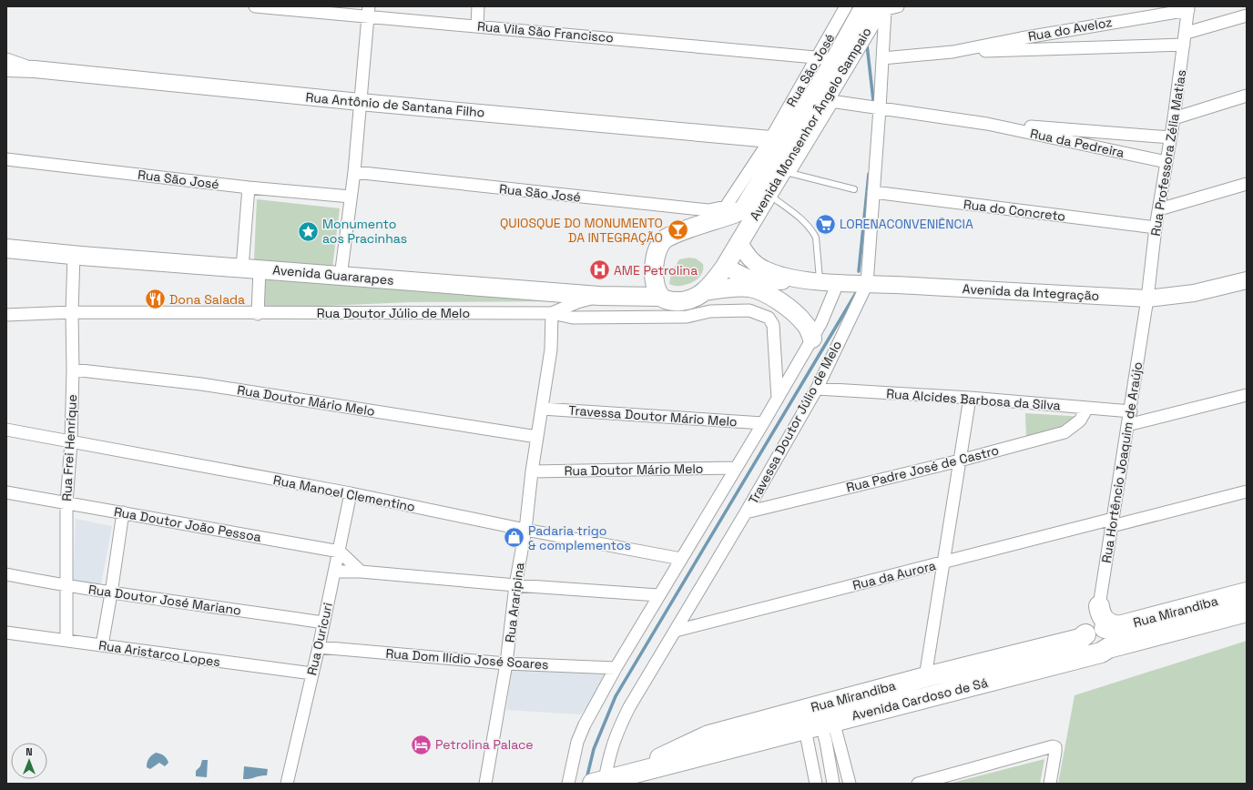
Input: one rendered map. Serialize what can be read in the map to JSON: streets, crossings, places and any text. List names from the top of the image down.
{
  "streets": {
    "highway": ["Rua Mirandiba", "Avenida Cardoso de Sá"],
    "main road": ["Avenida Monsenhor Ângelo Sampaio", "Avenida Guararapes"],
    "street": [
      "Rua do Aveloz",
      "Rua Vila São Francisco",
      "Rua São José",
      "Rua Antônio de Santana Filho",
      "Rua da Pedreira",
      "Rua Professora Zélia Matias",
      "Rua do Concreto",
      "Avenida da Integração",
      "Rua Doutor Júlio de Melo",
      "Rua Alcides Barbosa da Silva",
      "Rua Doutor Mário Melo",
      "Travessa Doutor Mário Melo",
      "Travessa Doutor Júlio de Melo",
      "Rua Frei Henrique",
      "Rua Hortêncio Joaquim de Araújo",
      "Rua Padre José de Castro",
      "Rua Manoel Clementino",
      "Rua Doutor João Pessoa",
      "Rua da Aurora",
      "Rua Doutor José Mariano",
      "Rua Araripina",
      "Rua Ouricuri",
      "Rua Aristarco Lopes",
      "Rua Dom Ilídio José Soares"
    ]
  },
  "crossings": [
    ["Rua do Aveloz", "Rua Professora Zélia Matias"],
    ["Rua do Aveloz", "Travessa Doutor Júlio de Melo"],
    ["Rua Vila São Francisco", "Rua São José"],
    ["Rua Vila São Francisco", "Avenida Monsenhor Ângelo Sampaio"],
    ["Rua São José", "Avenida Monsenhor Ângelo Sampaio"],
    ["Rua Antônio de Santana Filho", "Avenida Monsenhor Ângelo Sampaio"],
    ["Avenida Monsenhor Ângelo Sampaio", "Rua da Pedreira"],
    ["Avenida Monsenhor Ângelo Sampaio", "Avenida Guararapes"],
    ["Avenida Monsenhor Ângelo Sampaio", "Avenida da Integração"],
    ["Avenida Monsenhor Ângelo Sampaio", "Travessa Doutor Júlio de Melo"],
    ["Rua da Pedreira", "Rua Professora Zélia Matias"],
    ["Rua da Pedreira", "Travessa Doutor Júlio de Melo"],
    ["Rua Professora Zélia Matias", "Rua do Concreto"],
    ["Rua Professora Zélia Matias", "Avenida da Integração"],
    ["Rua Professora Zélia Matias", "Rua Hortêncio Joaquim de Araújo"],
    ["Rua do Concreto", "Travessa Doutor Júlio de Melo"],
    ["Avenida Guararapes", "Rua Frei Henrique"],
    ["Avenida da Integração", "Travessa Doutor Júlio de Melo"],
    ["Avenida da Integração", "Rua Hortêncio Joaquim de Araújo"],
    ["Rua Doutor Júlio de Melo", "Travessa Doutor Júlio de Melo"],
    ["Rua Doutor Júlio de Melo", "Rua Frei Henrique"],
    ["Rua Doutor Júlio de Melo", "Rua Araripina"],
    ["Rua Alcides Barbosa da Silva", "Travessa Doutor Júlio de Melo"],
    ["Rua Alcides Barbosa da Silva", "Rua Hortêncio Joaquim de Araújo"],
    ["Rua Alcides Barbosa da Silva", "Rua Padre José de Castro"],
    ["Rua Doutor Mário Melo", "Travessa Doutor Júlio de Melo"],
    ["Rua Doutor Mário Melo", "Rua Frei Henrique"],
    ["Rua Doutor Mário Melo", "Rua Araripina"],
    ["Travessa Doutor Mário Melo", "Travessa Doutor Júlio de Melo"],
    ["Travessa Doutor Mário Melo", "Rua Araripina"],
    ["Travessa Doutor Júlio de Melo", "Rua Padre José de Castro"],
    ["Travessa Doutor Júlio de Melo", "Rua Manoel Clementino"],
    ["Travessa Doutor Júlio de Melo", "Rua da Aurora"],
    ["Travessa Doutor Júlio de Melo", "Rua Dom Ilídio José Soares"],
    ["Travessa Doutor Júlio de Melo", "Avenida Cardoso de Sá"],
    ["Rua Frei Henrique", "Rua Manoel Clementino"],
    ["Rua Frei Henrique", "Rua Doutor João Pessoa"],
    ["Rua Frei Henrique", "Rua Doutor José Mariano"],
    ["Rua Frei Henrique", "Rua Aristarco Lopes"],
    ["Rua Hortêncio Joaquim de Araújo", "Rua da Aurora"],
    ["Rua Manoel Clementino", "Rua Araripina"],
    ["Rua Manoel Clementino", "Rua Ouricuri"],
    ["Rua Doutor João Pessoa", "Rua Ouricuri"],
    ["Rua Doutor José Mariano", "Rua Ouricuri"],
    ["Rua Araripina", "Rua Dom Ilídio José Soares"],
    ["Rua Mirandiba", "Avenida Cardoso de Sá"],
    ["Rua Ouricuri", "Rua Aristarco Lopes"],
    ["Rua Ouricuri", "Rua Dom Ilídio José Soares"]
  ],
  "places": {
    "supermarket": ["LORENACONVENIÊNCIA"],
    "bar": ["QUIOSQUE DO MONUMENTO DA INTEGRAÇÃO"],
    "place": ["Monumento aos Pracinhas"],
    "hospital": ["AME Petrolina"],
    "restaurant": ["Dona Salada"],
    "shop": ["Padaria trigo & complementos"],
    "hotel": ["Petrolina Palace"]
  },
  "north": "top"
}
